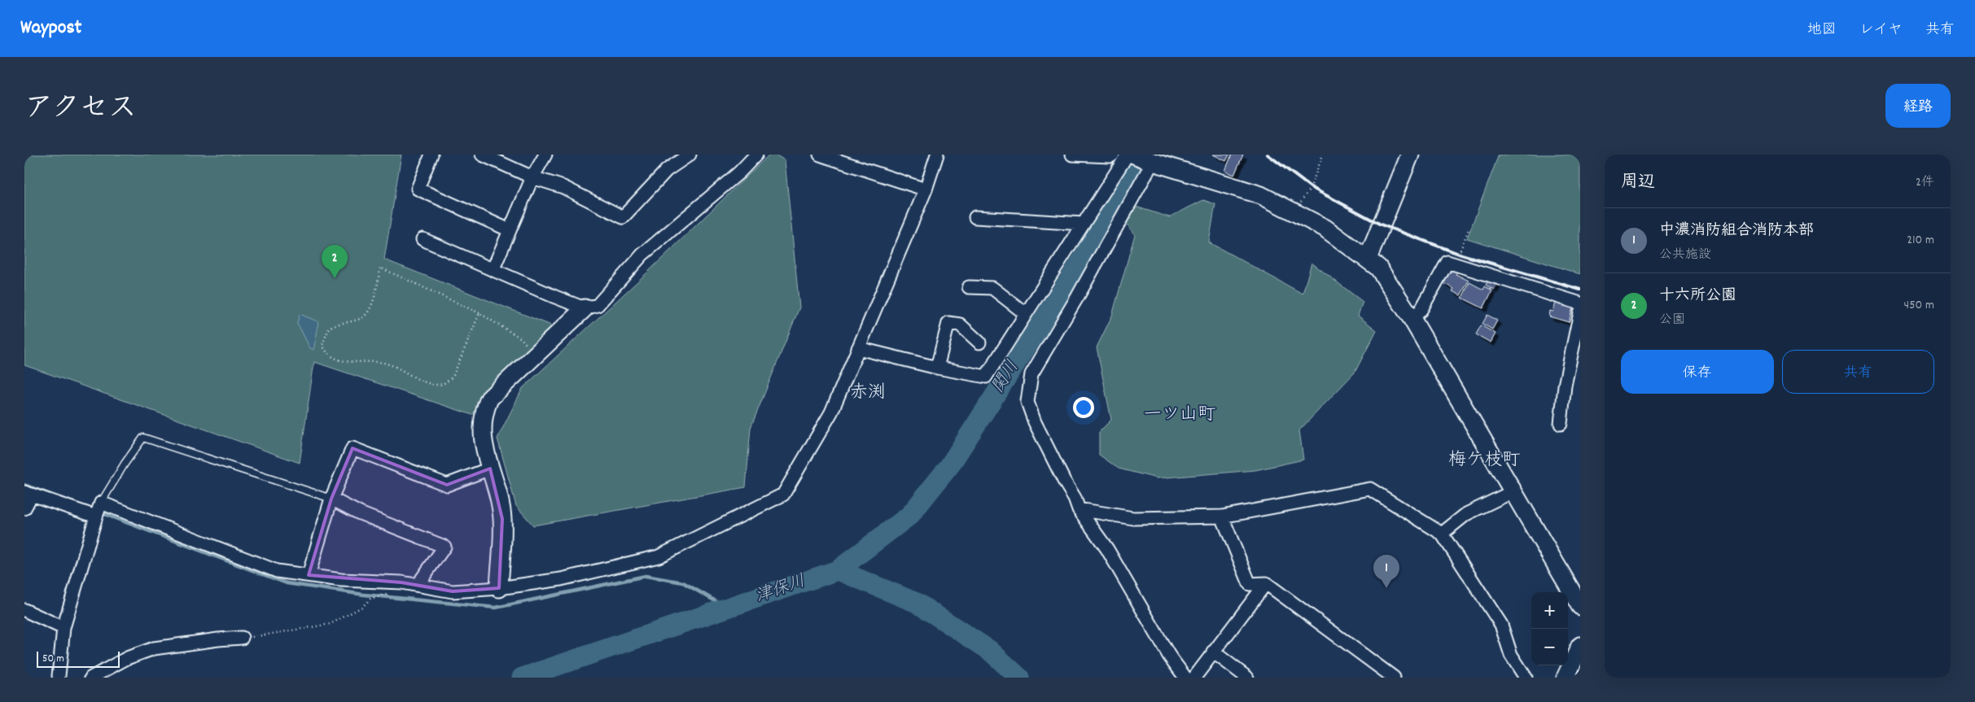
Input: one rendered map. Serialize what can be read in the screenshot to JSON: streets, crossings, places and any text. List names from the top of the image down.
{
  "districts": ["赤渕", "一ツ山町", "梅ケ枝町"],
  "water": ["関川", "津保川"],
  "scale_bar": "50 m",
  "page": {
    "header": "Waypost",
    "nav": ["地図", "レイヤ", "共有"],
    "title": "アクセス",
    "buttons": [
      "経路",
      ["保存", "共有"]
    ],
    "heading": ["周辺", "2件"],
    "list": [
      {
        "mark": "1",
        "name": "中濃消防組合消防本部",
        "note": "公共施設",
        "value": "210 m"
      },
      {
        "mark": "2",
        "name": "十六所公園",
        "note": "公園",
        "value": "450 m"
      }
    ],
    "pins": ["2", "1"],
    "map_buttons": ["+", "−"],
    "scale": "50 m"
  }
}
